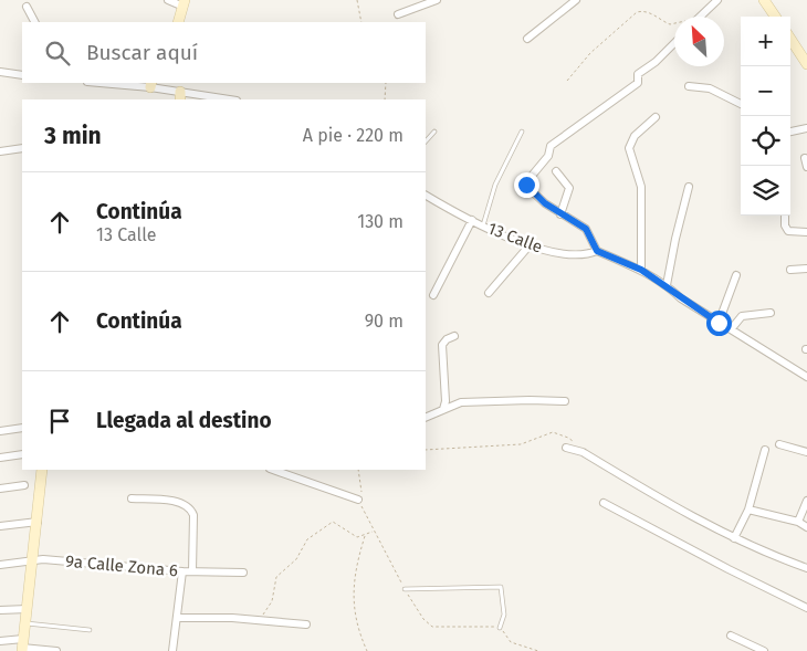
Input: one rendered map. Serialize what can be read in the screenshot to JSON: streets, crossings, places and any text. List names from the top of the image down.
{
  "streets": {
    "street": ["13 Calle", "9a Calle Zona 6"]
  },
  "north": "top left",
  "page": {
    "map_buttons": ["+", "−"],
    "search": "Buscar aquí",
    "heading": ["3 min", "A pie · 220 m"],
    "list": [
      ["Continúa", "13 Calle", "130 m"],
      ["Continúa", "90 m"],
      "Llegada al destino"
    ]
  }
}
